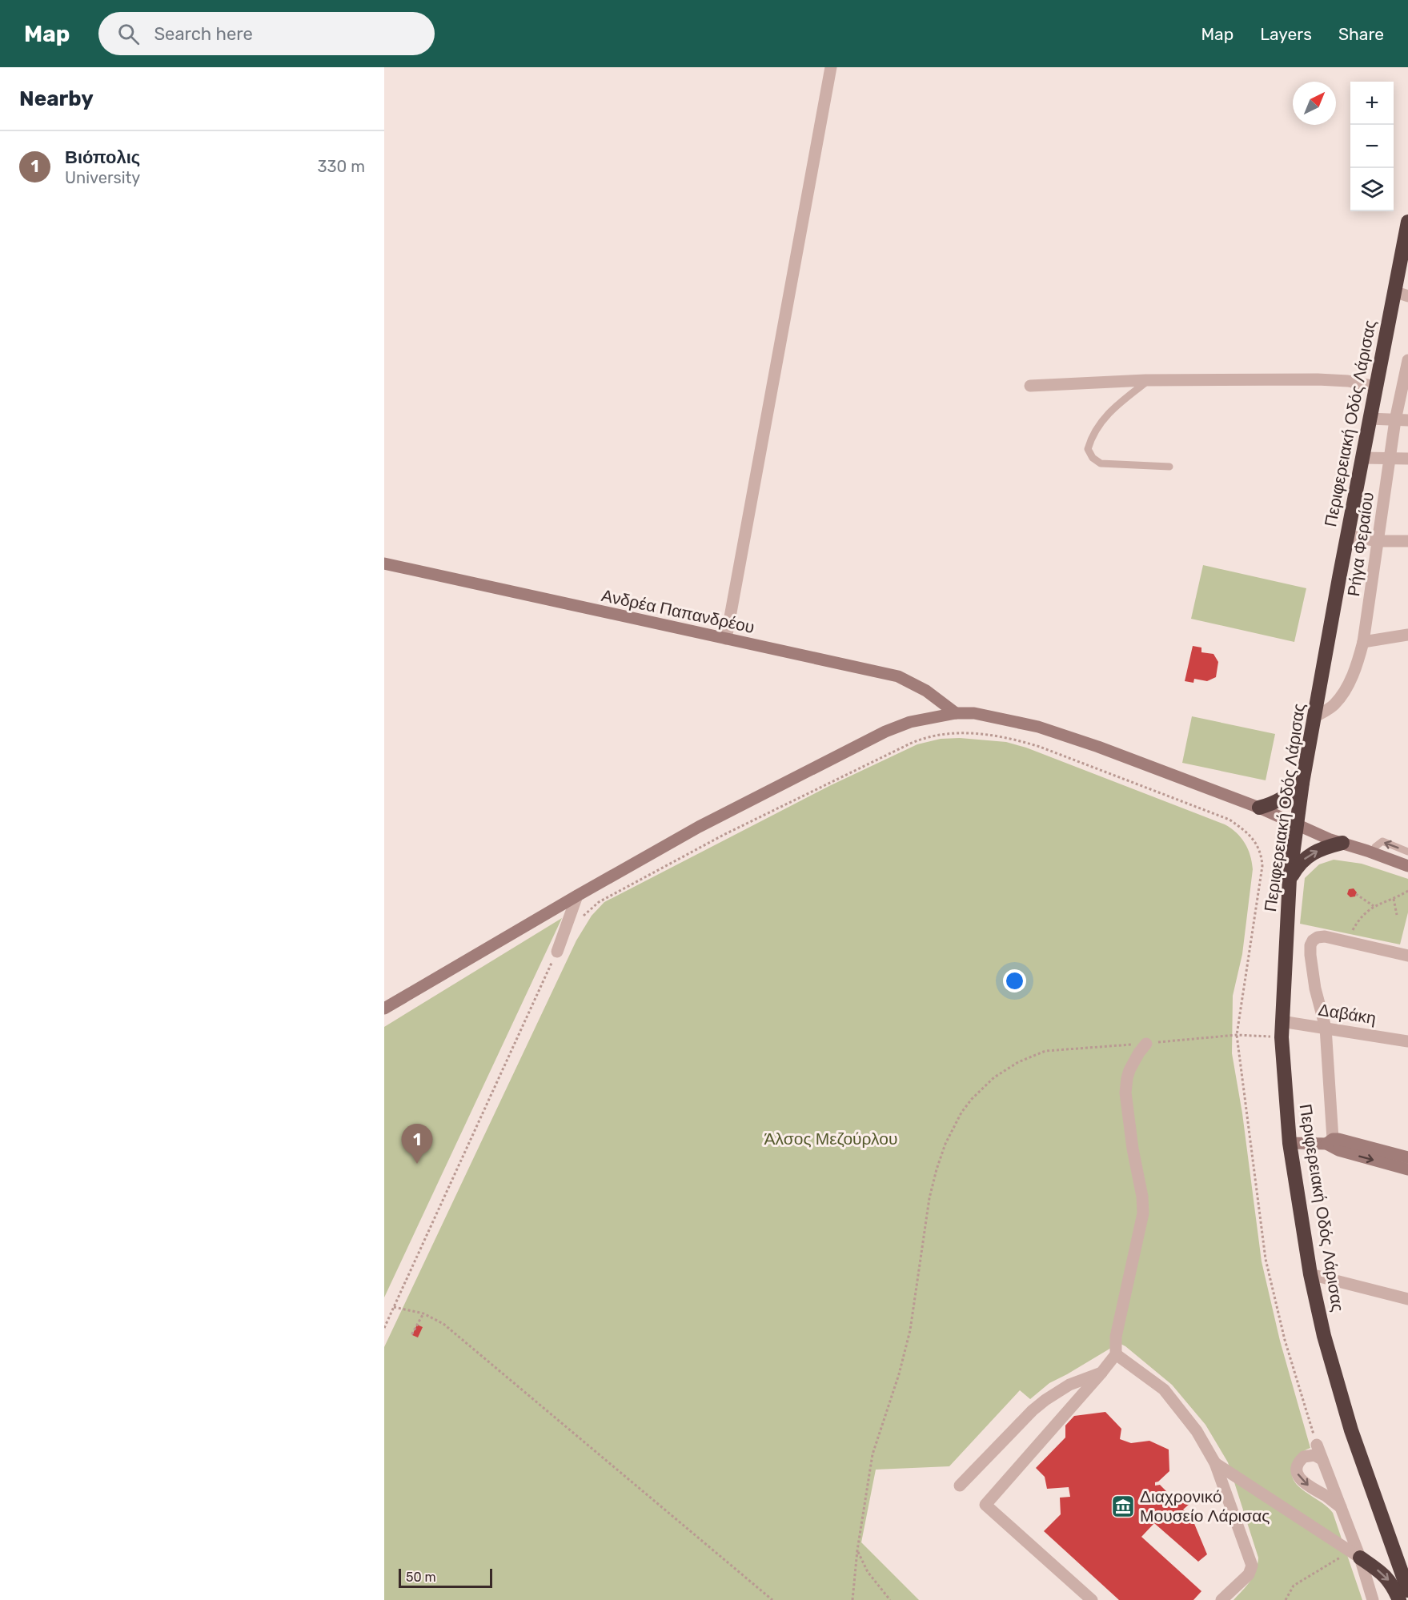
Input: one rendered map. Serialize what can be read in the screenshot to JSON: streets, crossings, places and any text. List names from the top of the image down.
{
  "streets": {
    "highway": ["Περιφερειακή Οδός Λάρισας"],
    "street": ["Ρήγα Φεραίου", "Ανδρέα Παπανδρέου", "Δαβάκη"]
  },
  "crossings": [
    ["Περιφερειακή Οδός Λάρισας", "Ρήγα Φεραίου"],
    ["Περιφερειακή Οδός Λάρισας", "Δαβάκη"]
  ],
  "parks": ["Άλσος Μεζούρλου"],
  "places": {
    "museum": ["Διαχρονικό Μουσείο Λάρισας"]
  },
  "scale_bar": "50 m",
  "north": "top right",
  "page": {
    "header": "Map",
    "search": "Search here",
    "nav": ["Map", "Layers", "Share"],
    "heading": "Nearby",
    "map_buttons": ["+", "−"],
    "list": [
      {
        "mark": "1",
        "name": "Βιόπολις",
        "note": "University",
        "value": "330 m"
      }
    ],
    "pins": "1",
    "scale": "50 m"
  }
}
